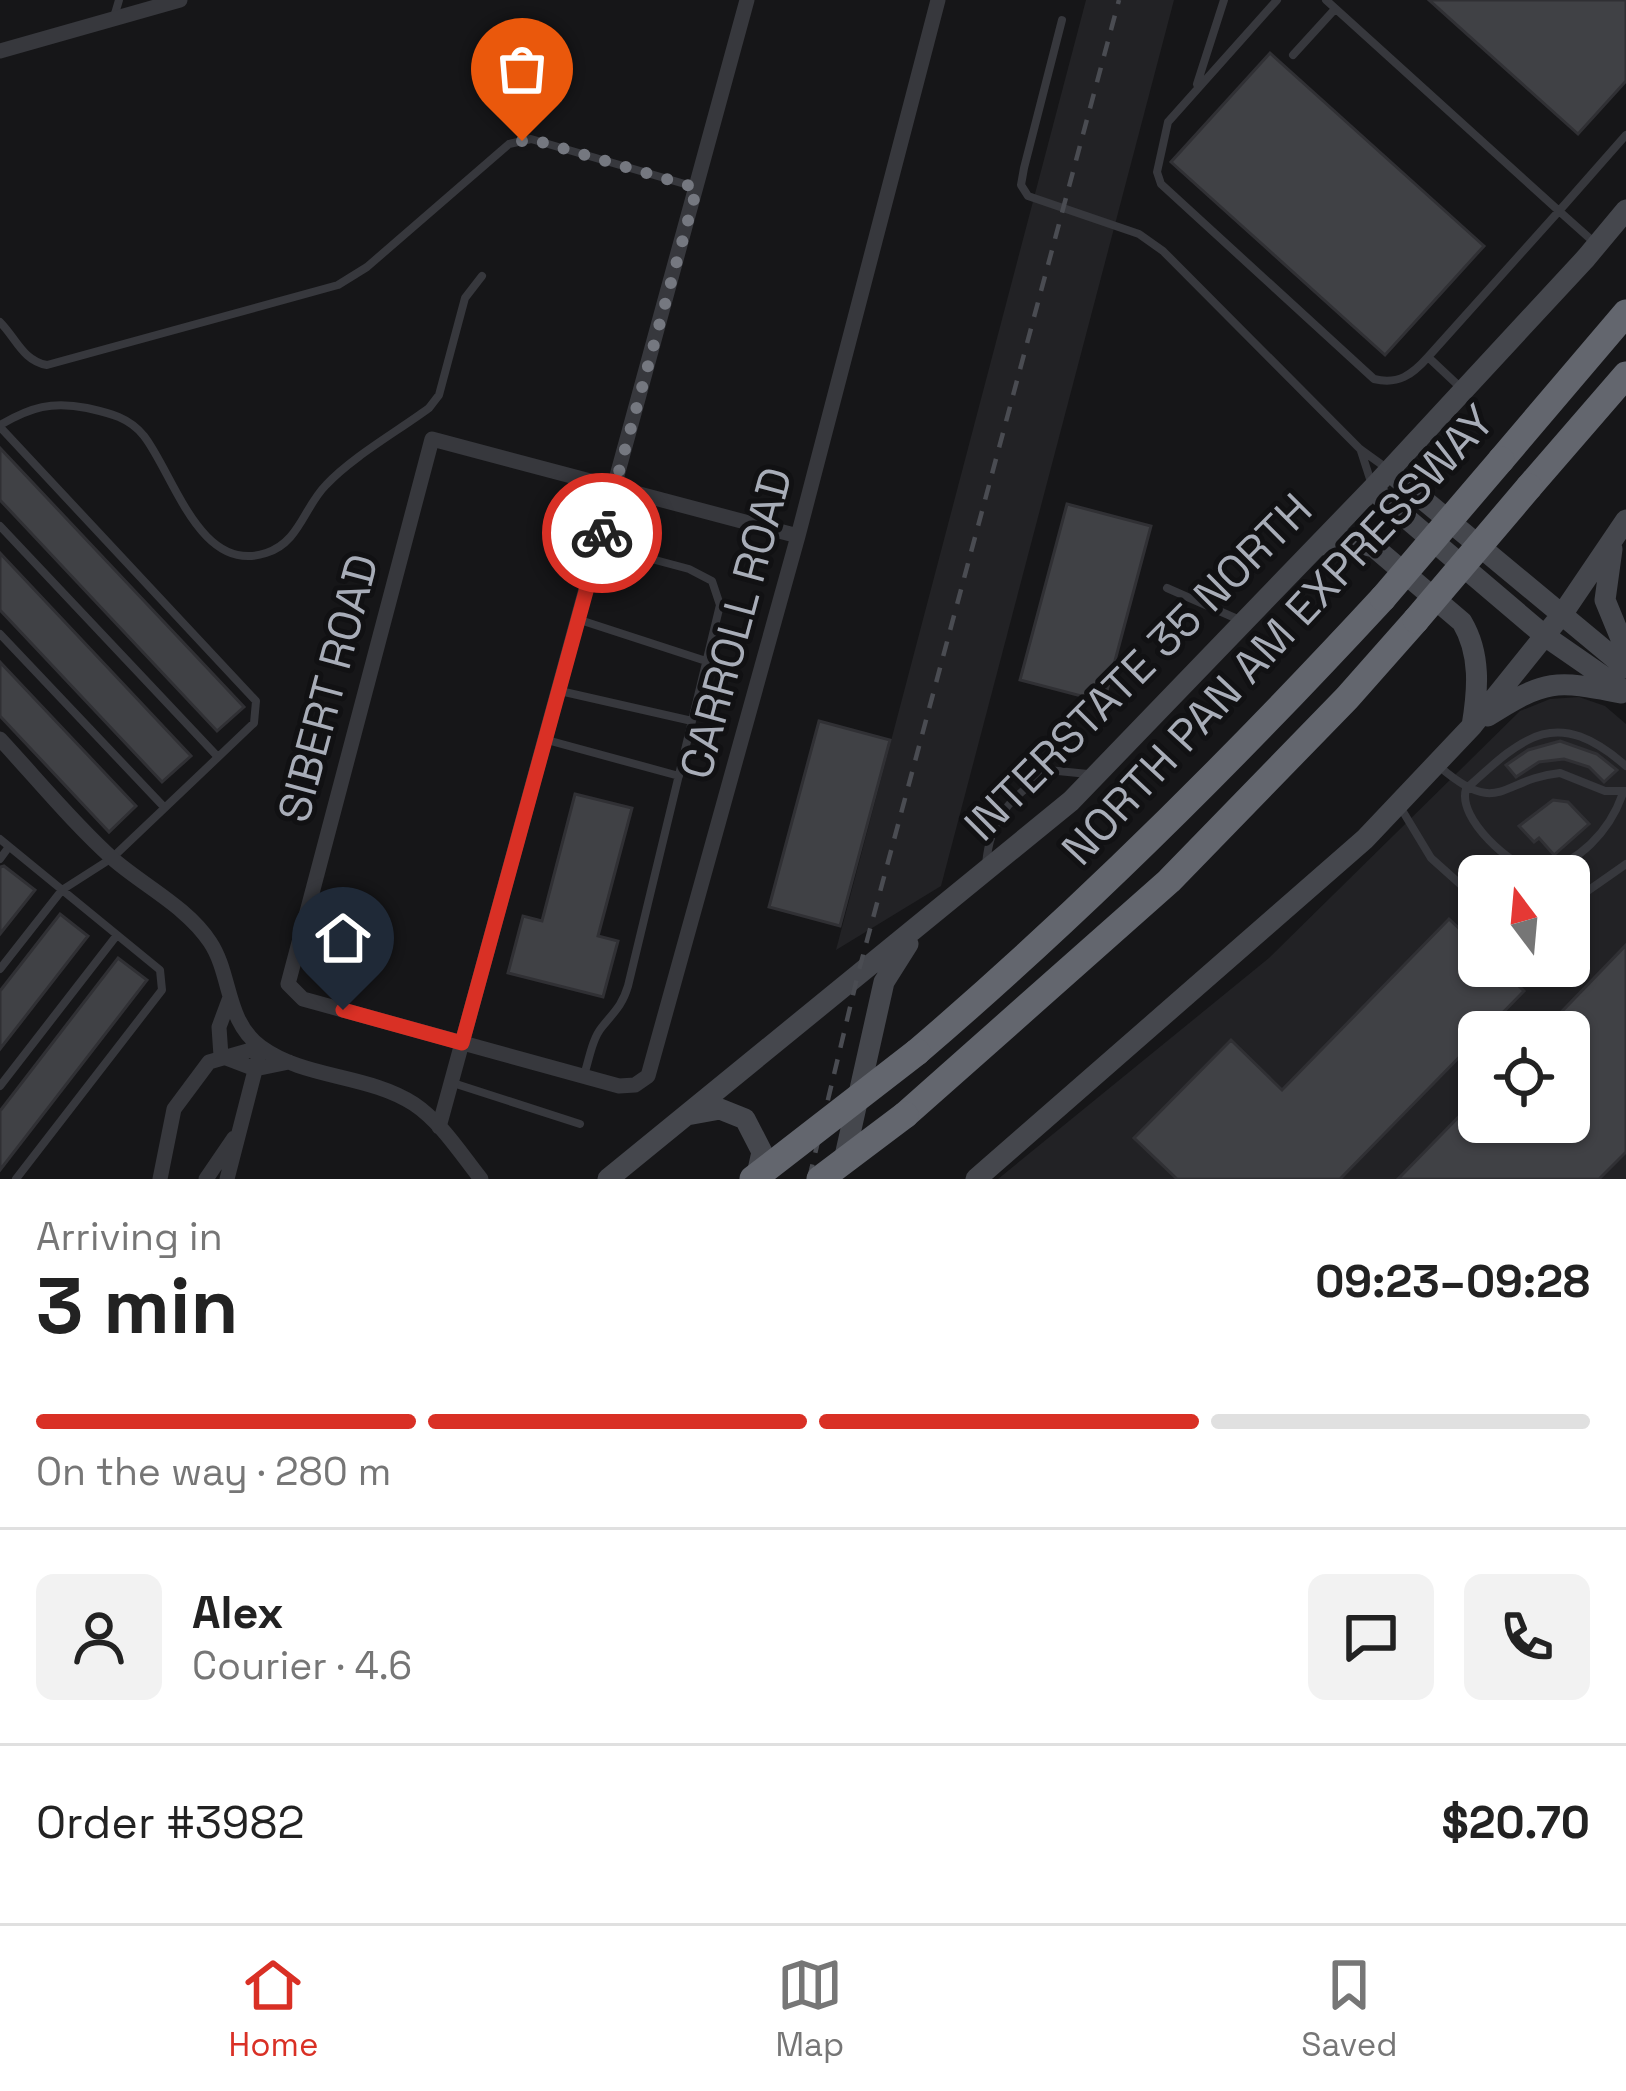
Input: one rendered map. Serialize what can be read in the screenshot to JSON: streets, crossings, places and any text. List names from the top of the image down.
{
  "streets": {
    "highway": ["NORTH PAN AM EXPRESSWAY"],
    "main road": ["INTERSTATE 35 NORTH"],
    "street": ["CARROLL ROAD", "SIBERT ROAD"]
  },
  "crossings": [
    ["CARROLL ROAD", "SIBERT ROAD"]
  ],
  "north": "top",
  "page": {
    "heading": ["3 min", "Arriving in", "09:23–09:28"],
    "panel": [
      "Alex",
      "Courier · 4.6",
      "Order #3982",
      "$20.70"
    ],
    "bar": "On the way · 280 m",
    "tabs": ["Home", "Map", "Saved"]
  }
}
